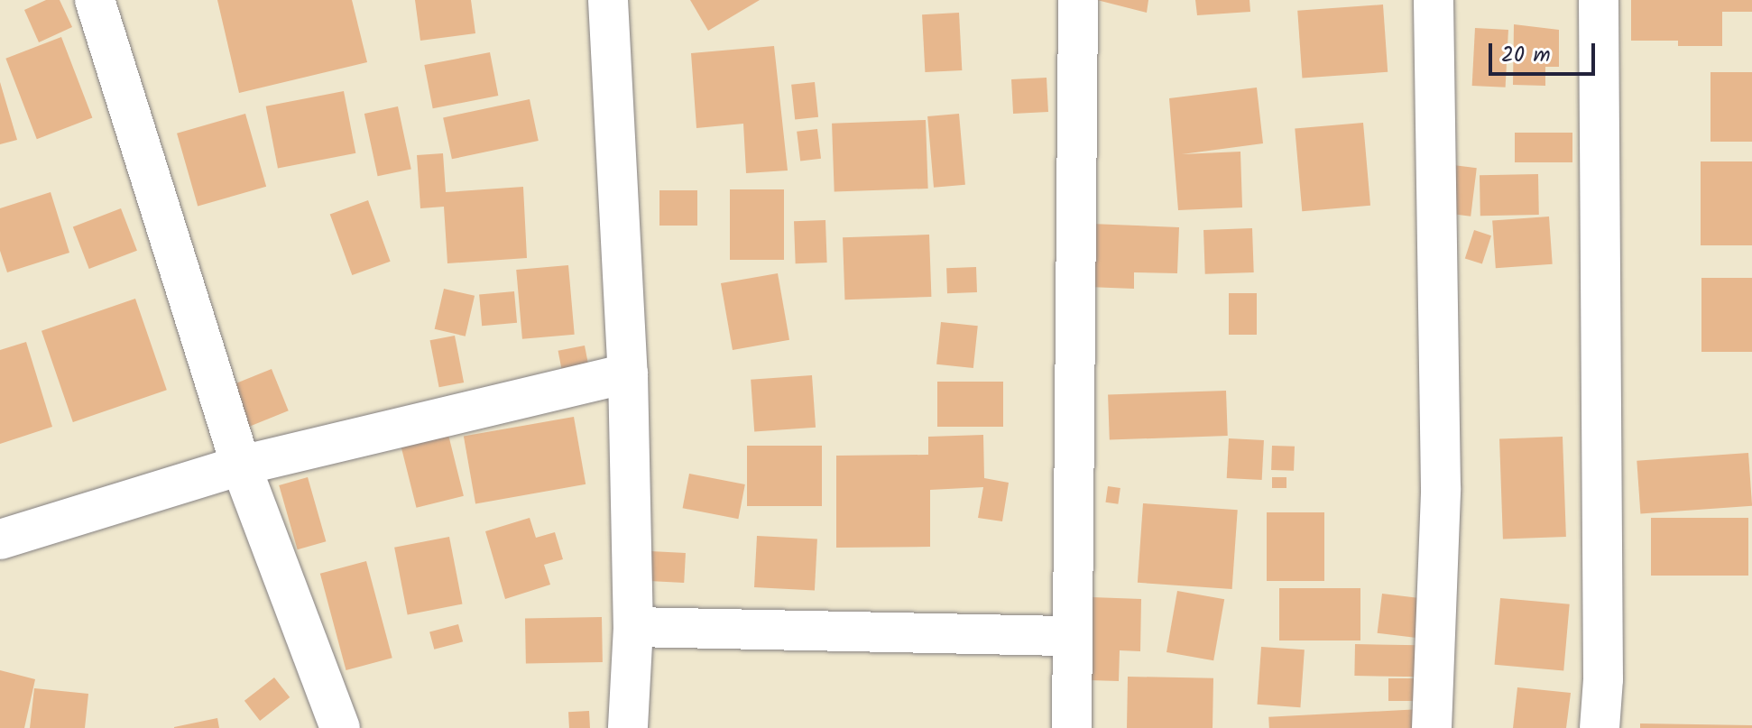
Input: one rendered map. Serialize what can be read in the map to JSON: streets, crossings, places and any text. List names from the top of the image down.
{
  "scale_bar": "20 m"
}
